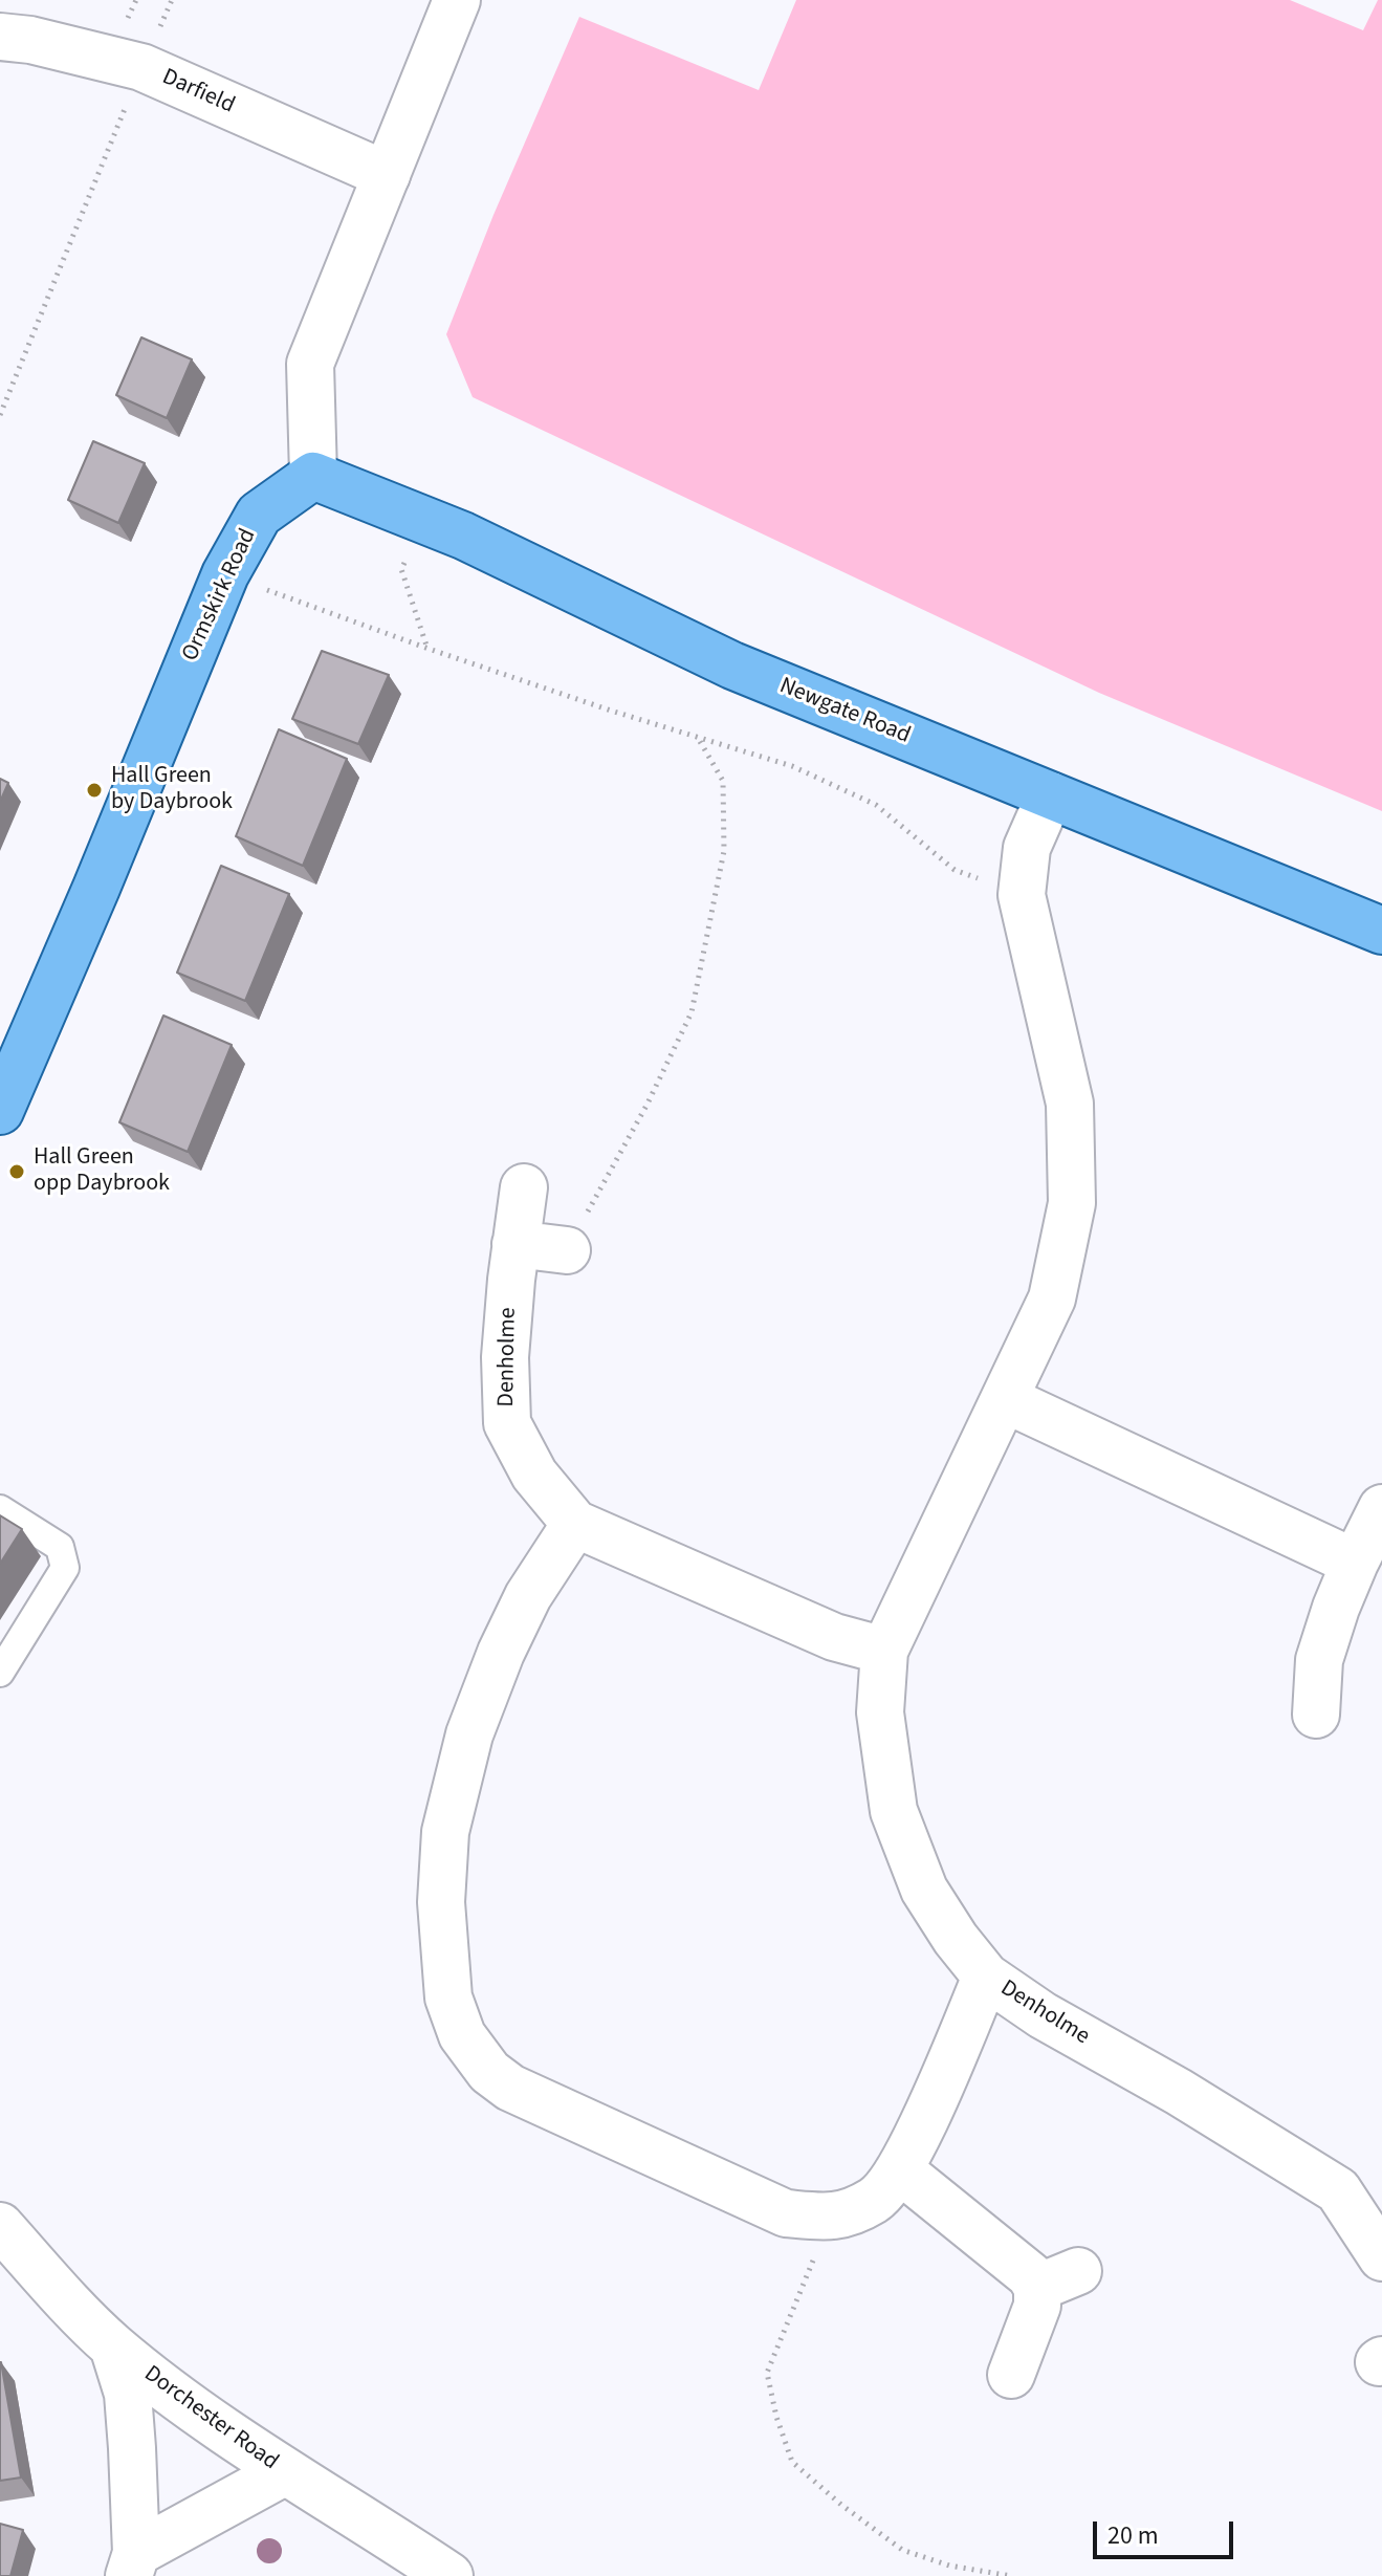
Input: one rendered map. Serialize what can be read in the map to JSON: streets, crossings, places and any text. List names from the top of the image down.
{
  "streets": {
    "main road": ["Ormskirk Road", "Newgate Road"],
    "street": ["Darfield", "Denholme", "Dorchester Road"]
  },
  "crossings": [
    ["Ormskirk Road", "Newgate Road"],
    ["Newgate Road", "Denholme"]
  ],
  "places": ["Hall Green by Daybrook", "Hall Green opp Daybrook"],
  "scale_bar": "20 m"
}
